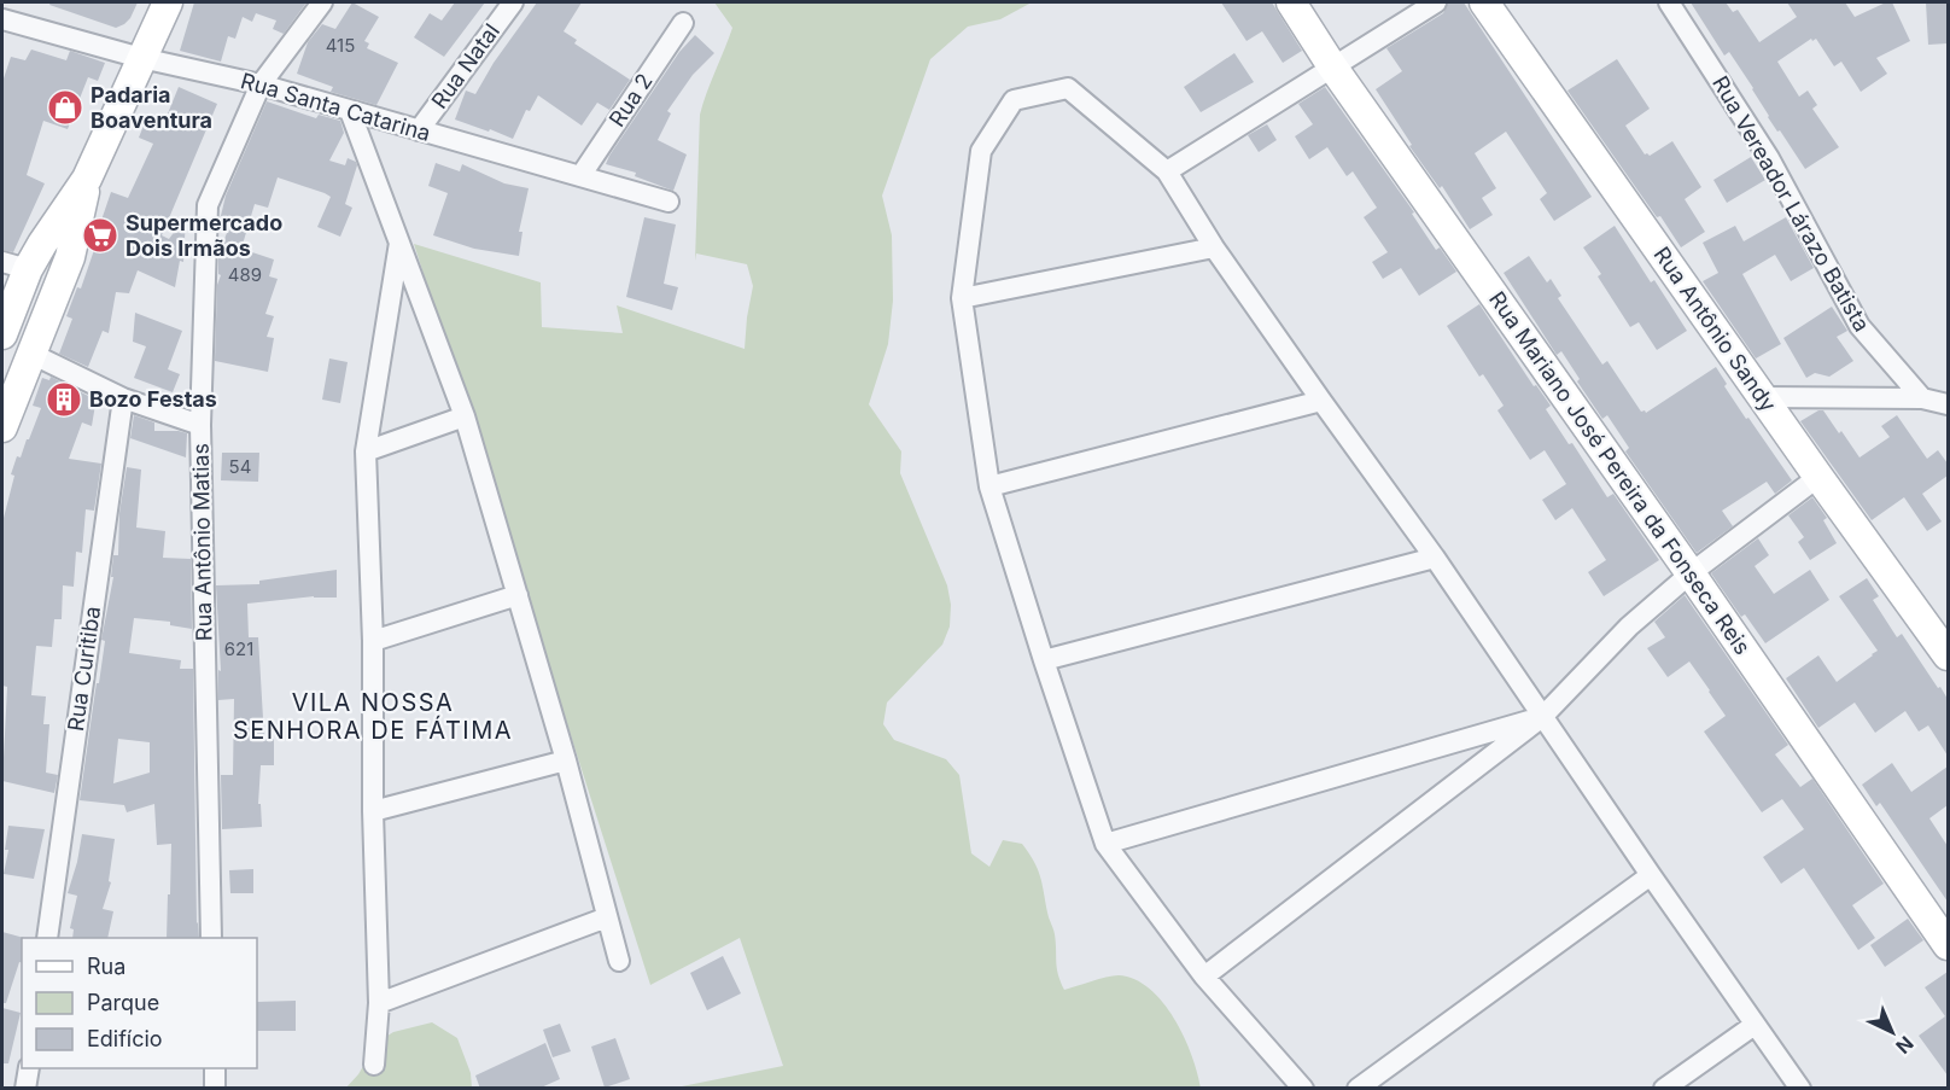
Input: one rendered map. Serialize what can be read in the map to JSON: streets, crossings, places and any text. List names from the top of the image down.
{
  "streets": {
    "street": [
      "Rua Natal",
      "Rua 2",
      "Rua Santa Catarina",
      "Rua Vereador Lárazo Batista",
      "Rua Antônio Sandy",
      "Rua Mariano José Pereira da Fonseca Reis",
      "Rua Antônio Matias",
      "Rua Curitiba"
    ]
  },
  "crossings": [
    ["Rua Natal", "Rua Santa Catarina"],
    ["Rua 2", "Rua Santa Catarina"],
    ["Rua Santa Catarina", "Rua Antônio Matias"]
  ],
  "districts": ["VILA NOSSA SENHORA DE FÁTIMA"],
  "places": {
    "shop": ["Padaria Boaventura"],
    "supermarket": ["Supermercado Dois Irmãos"],
    "building": ["Bozo Festas"]
  },
  "house_numbers": [
    "415",
    "489",
    "54",
    "621"
  ],
  "legend": ["Rua", "Parque", "Edifício"],
  "north": "bottom right"
}
